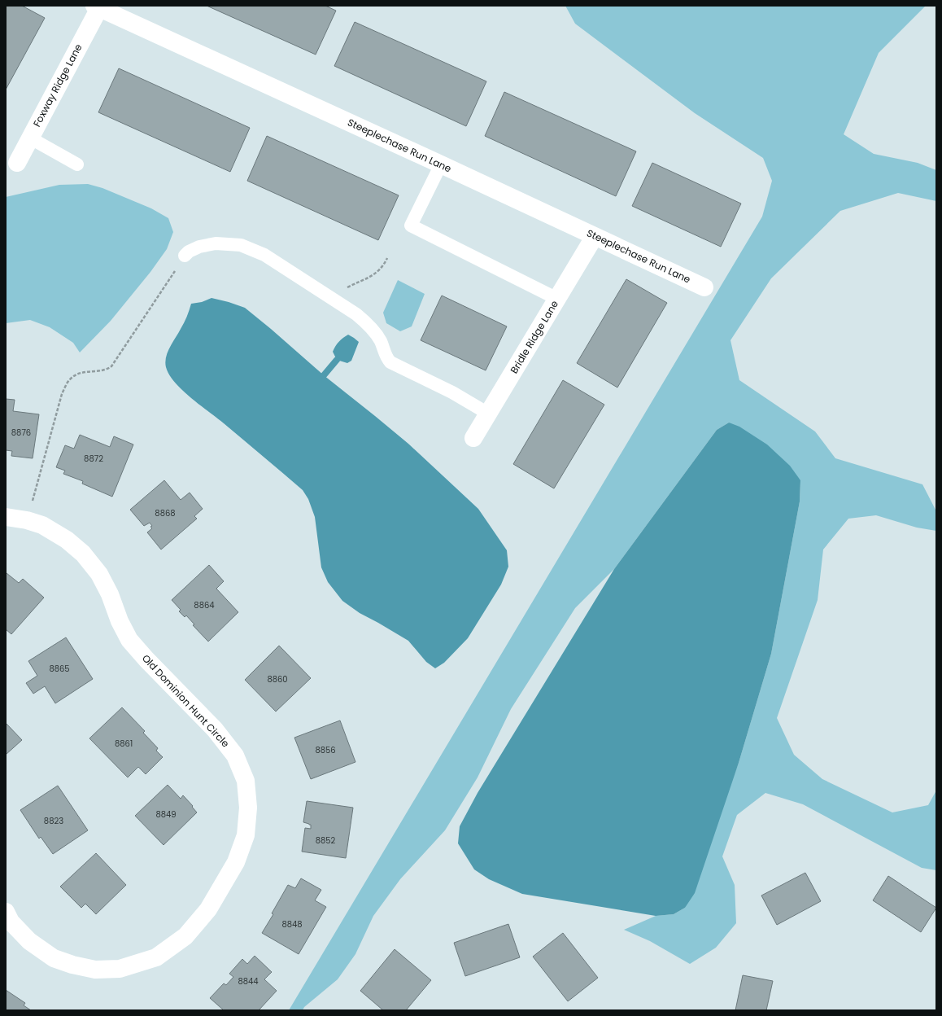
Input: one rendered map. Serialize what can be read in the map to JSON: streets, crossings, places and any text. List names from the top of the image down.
{
  "streets": {
    "street": [
      "Foxway Ridge Lane",
      "Steeplechase Run Lane",
      "Bridle Ridge Lane",
      "Old Dominion Hunt Circle"
    ]
  },
  "crossings": [
    ["Foxway Ridge Lane", "Steeplechase Run Lane"],
    ["Steeplechase Run Lane", "Bridle Ridge Lane"]
  ],
  "house_numbers": [
    "8876",
    "8872",
    "8868",
    "8864",
    "8865",
    "8860",
    "8861",
    "8856",
    "8849",
    "8823",
    "8852",
    "8848",
    "8844"
  ]
}
